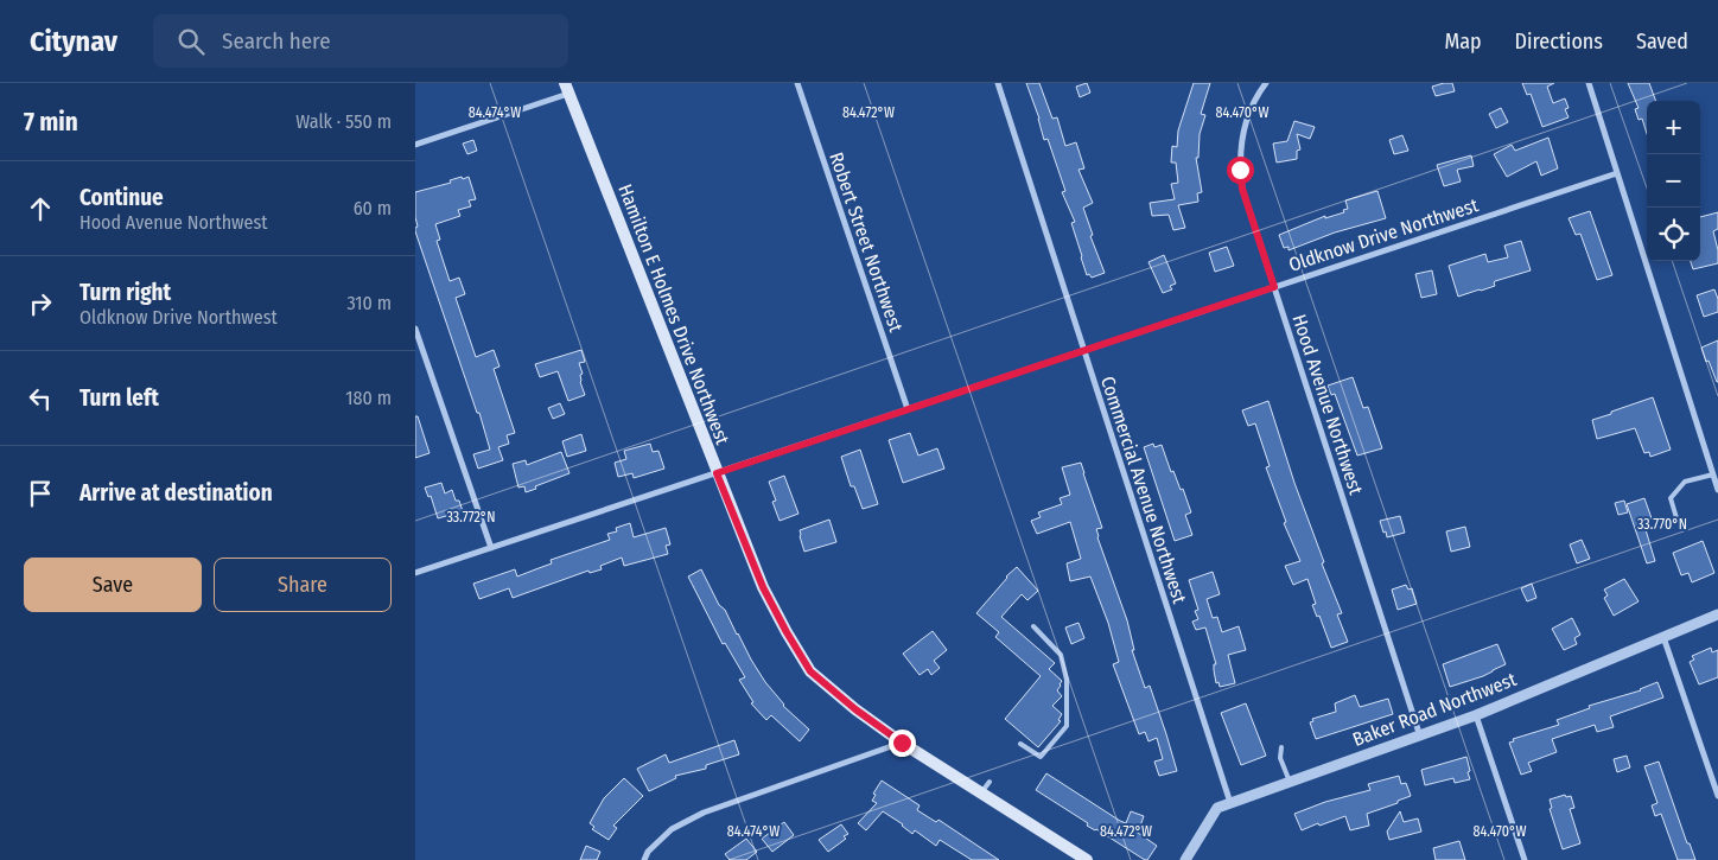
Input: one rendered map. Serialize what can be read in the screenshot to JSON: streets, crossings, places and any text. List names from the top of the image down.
{
  "streets": {
    "main road": ["Hamilton E Holmes Drive Northwest"],
    "street": [
      "Oldknow Drive Northwest",
      "Robert Street Northwest",
      "Hood Avenue Northwest",
      "Commercial Avenue Northwest",
      "Baker Road Northwest"
    ]
  },
  "crossings": [
    ["Oldknow Drive Northwest", "Robert Street Northwest"],
    ["Oldknow Drive Northwest", "Hamilton E Holmes Drive Northwest"],
    ["Oldknow Drive Northwest", "Hood Avenue Northwest"],
    ["Oldknow Drive Northwest", "Commercial Avenue Northwest"],
    ["Hood Avenue Northwest", "Baker Road Northwest"],
    ["Commercial Avenue Northwest", "Baker Road Northwest"]
  ],
  "page": {
    "header": "Citynav",
    "search": "Search here",
    "nav": ["Map", "Directions", "Saved"],
    "heading": ["7 min", "Walk · 550 m"],
    "map_buttons": ["+", "−"],
    "list": [
      ["Continue", "Hood Avenue Northwest", "60 m"],
      ["Turn right", "Oldknow Drive Northwest", "310 m"],
      ["Turn left", "180 m"],
      "Arrive at destination"
    ],
    "buttons": ["Save", "Share"]
  },
  "coordinates": [
    "84.474°W",
    "84.472°W",
    "84.470°W",
    "33.772°N",
    "33.770°N"
  ]
}
